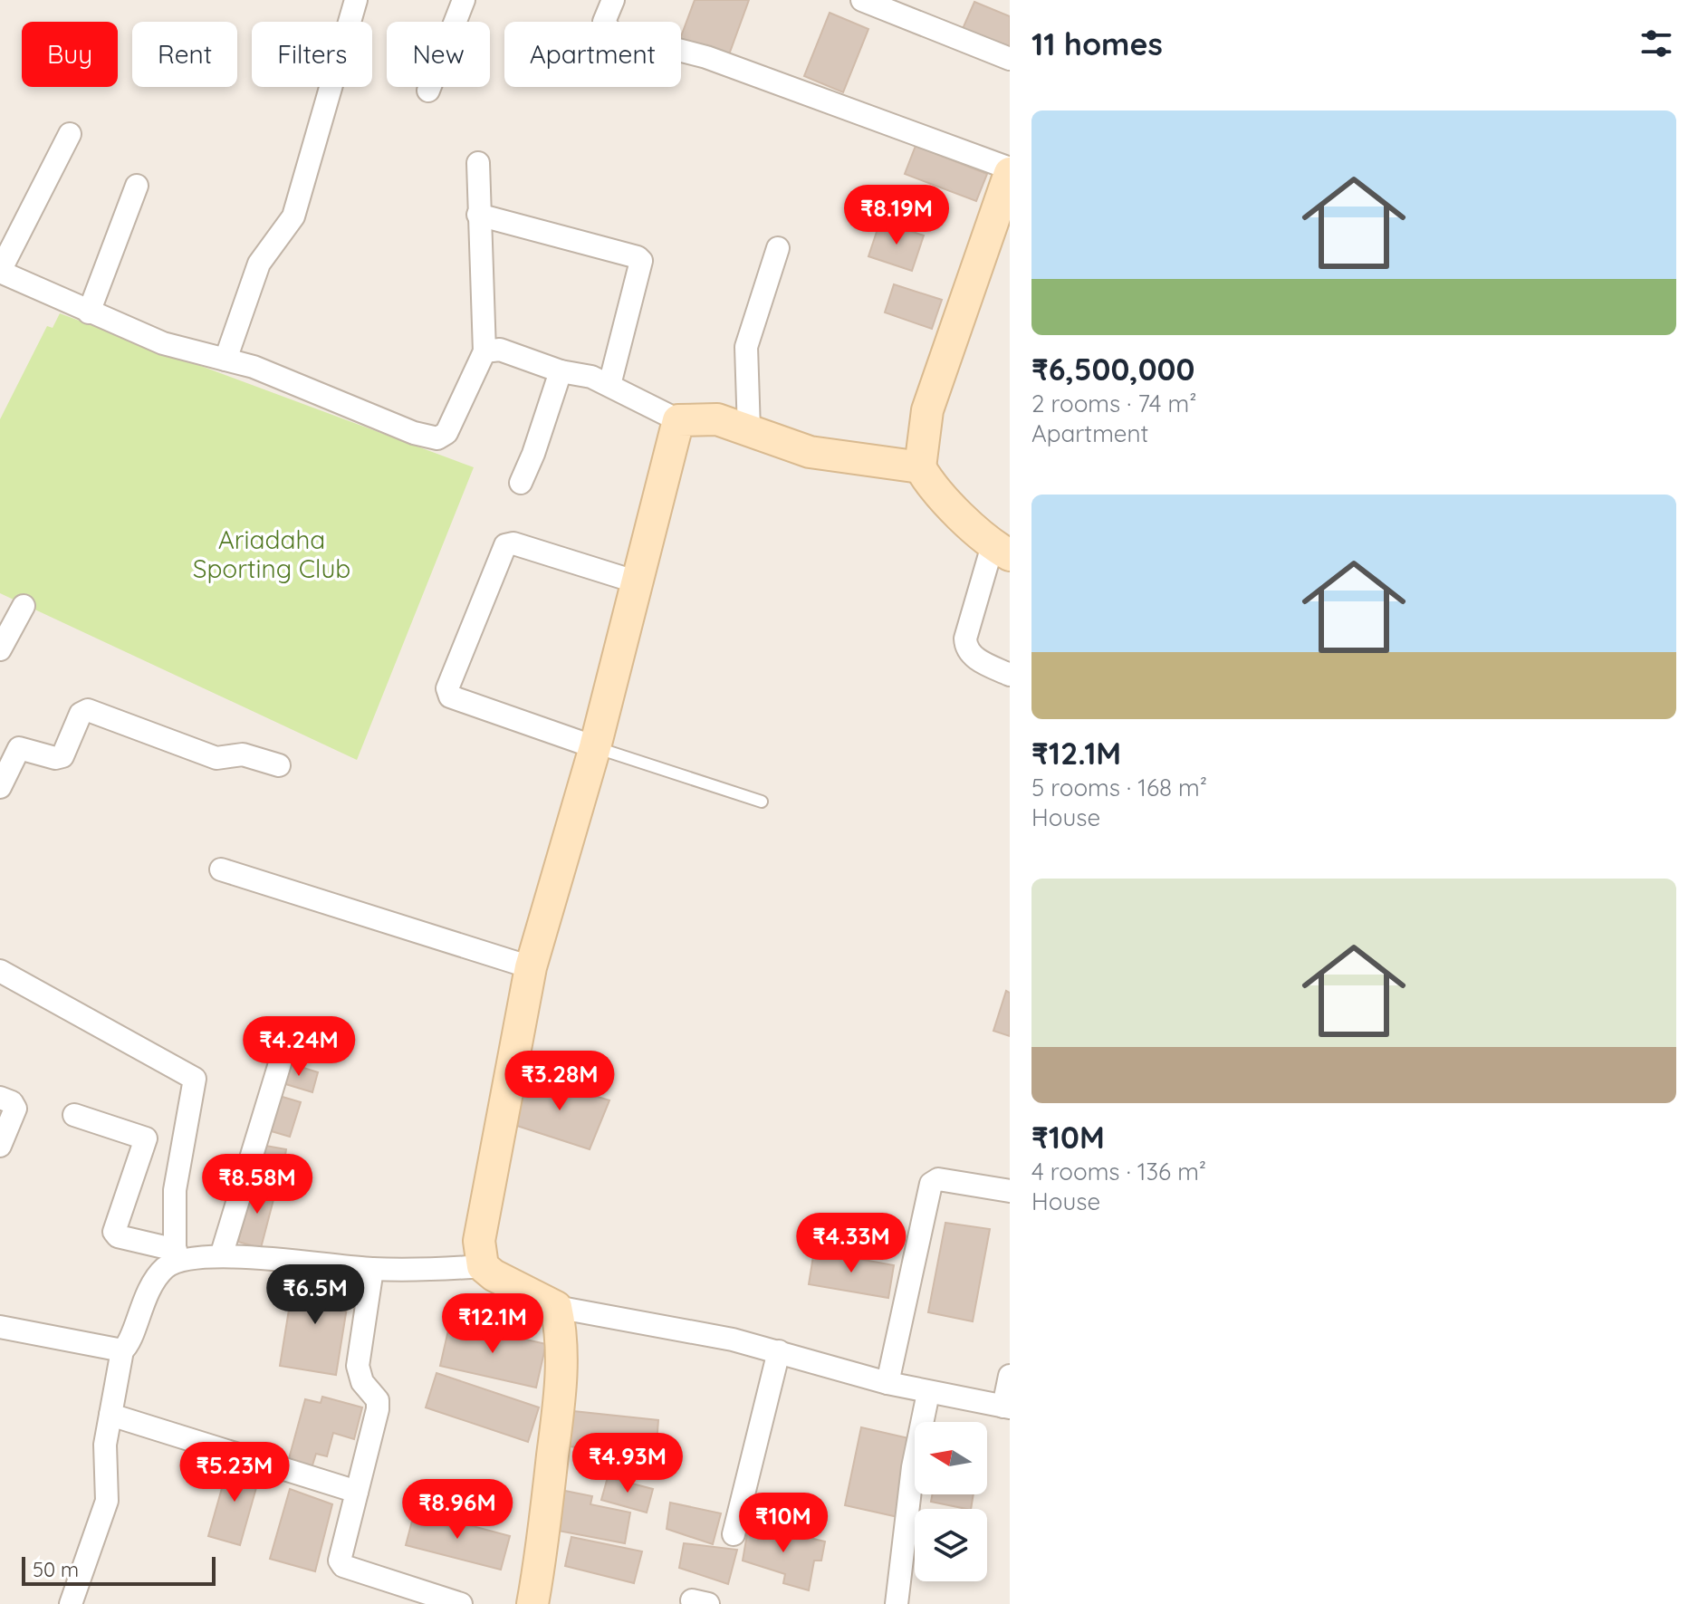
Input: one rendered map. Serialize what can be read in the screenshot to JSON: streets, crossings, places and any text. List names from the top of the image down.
{
  "parks": ["Ariadaha Sporting Club"],
  "scale_bar": "50 m",
  "north": "left",
  "page": {
    "heading": "11 homes",
    "chip": [
      "Buy",
      "Rent",
      "Filters",
      "New",
      "Apartment"
    ],
    "list": [
      {
        "name": "₹6,500,000",
        "note": "2 rooms · 74 m² · Apartment"
      },
      {
        "name": "₹12.1M",
        "note": "5 rooms · 168 m² · House"
      },
      {
        "name": "₹10M",
        "note": "4 rooms · 136 m² · House"
      }
    ],
    "price": [
      "₹8.19M",
      "₹4.24M",
      "₹3.28M",
      "₹8.58M",
      "₹4.33M",
      "₹6.5M",
      "₹12.1M",
      "₹4.93M",
      "₹5.23M",
      "₹8.96M",
      "₹10M"
    ],
    "scale": "50 m"
  }
}
